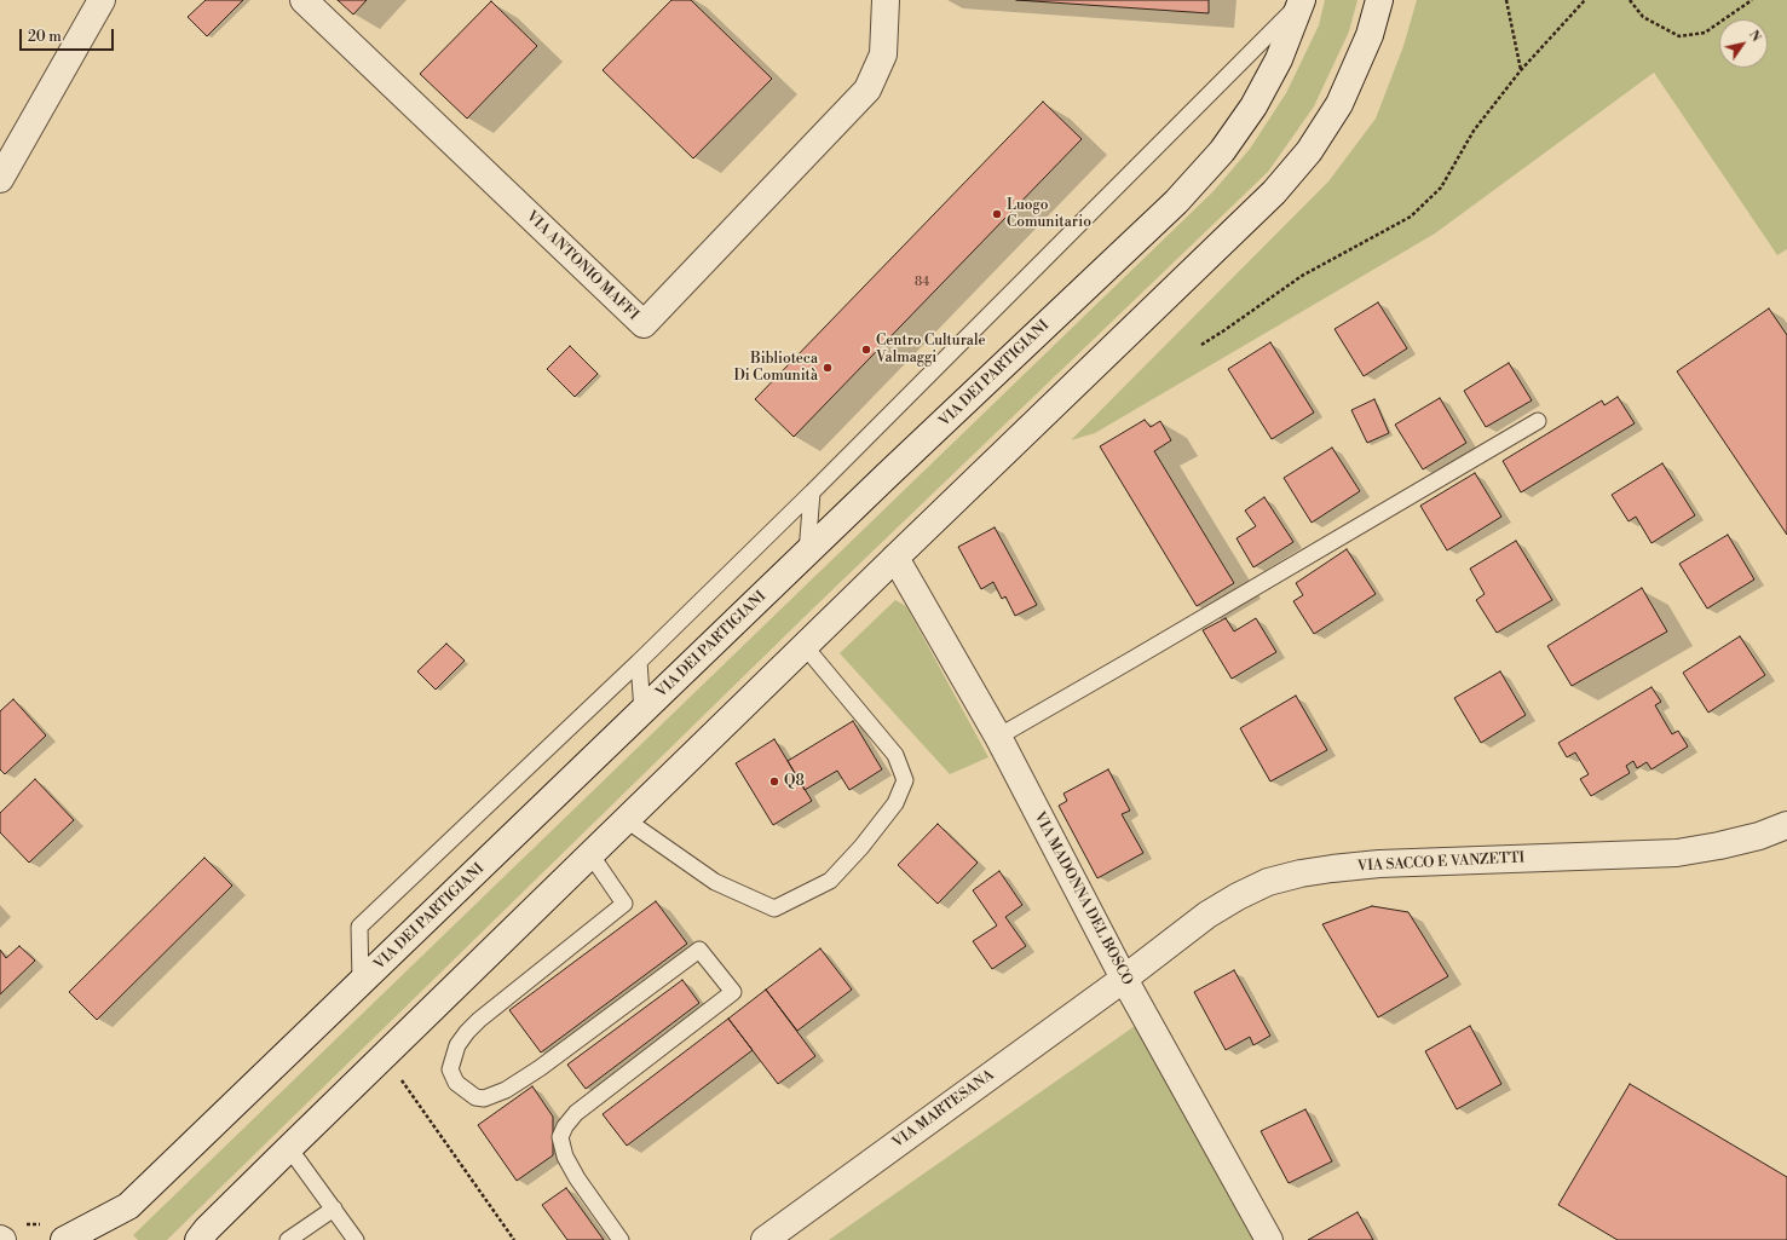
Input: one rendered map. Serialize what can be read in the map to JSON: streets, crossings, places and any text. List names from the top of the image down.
{
  "streets": {
    "street": [
      "VIA ANTONIO MAFFI",
      "VIA DEI PARTIGIANI",
      "VIA SACCO E VANZETTI",
      "VIA MADONNA DEL BOSCO",
      "VIA MARTESANA"
    ]
  },
  "crossings": [
    ["VIA SACCO E VANZETTI", "VIA MADONNA DEL BOSCO"],
    ["VIA SACCO E VANZETTI", "VIA MARTESANA"],
    ["VIA MADONNA DEL BOSCO", "VIA MARTESANA"]
  ],
  "places": [
    "Luogo Comunitario",
    "Centro Culturale Valmaggi",
    "Biblioteca Di Comunità",
    "Q8"
  ],
  "house_numbers": ["84"],
  "scale_bar": "20 m",
  "north": "top right"
}
